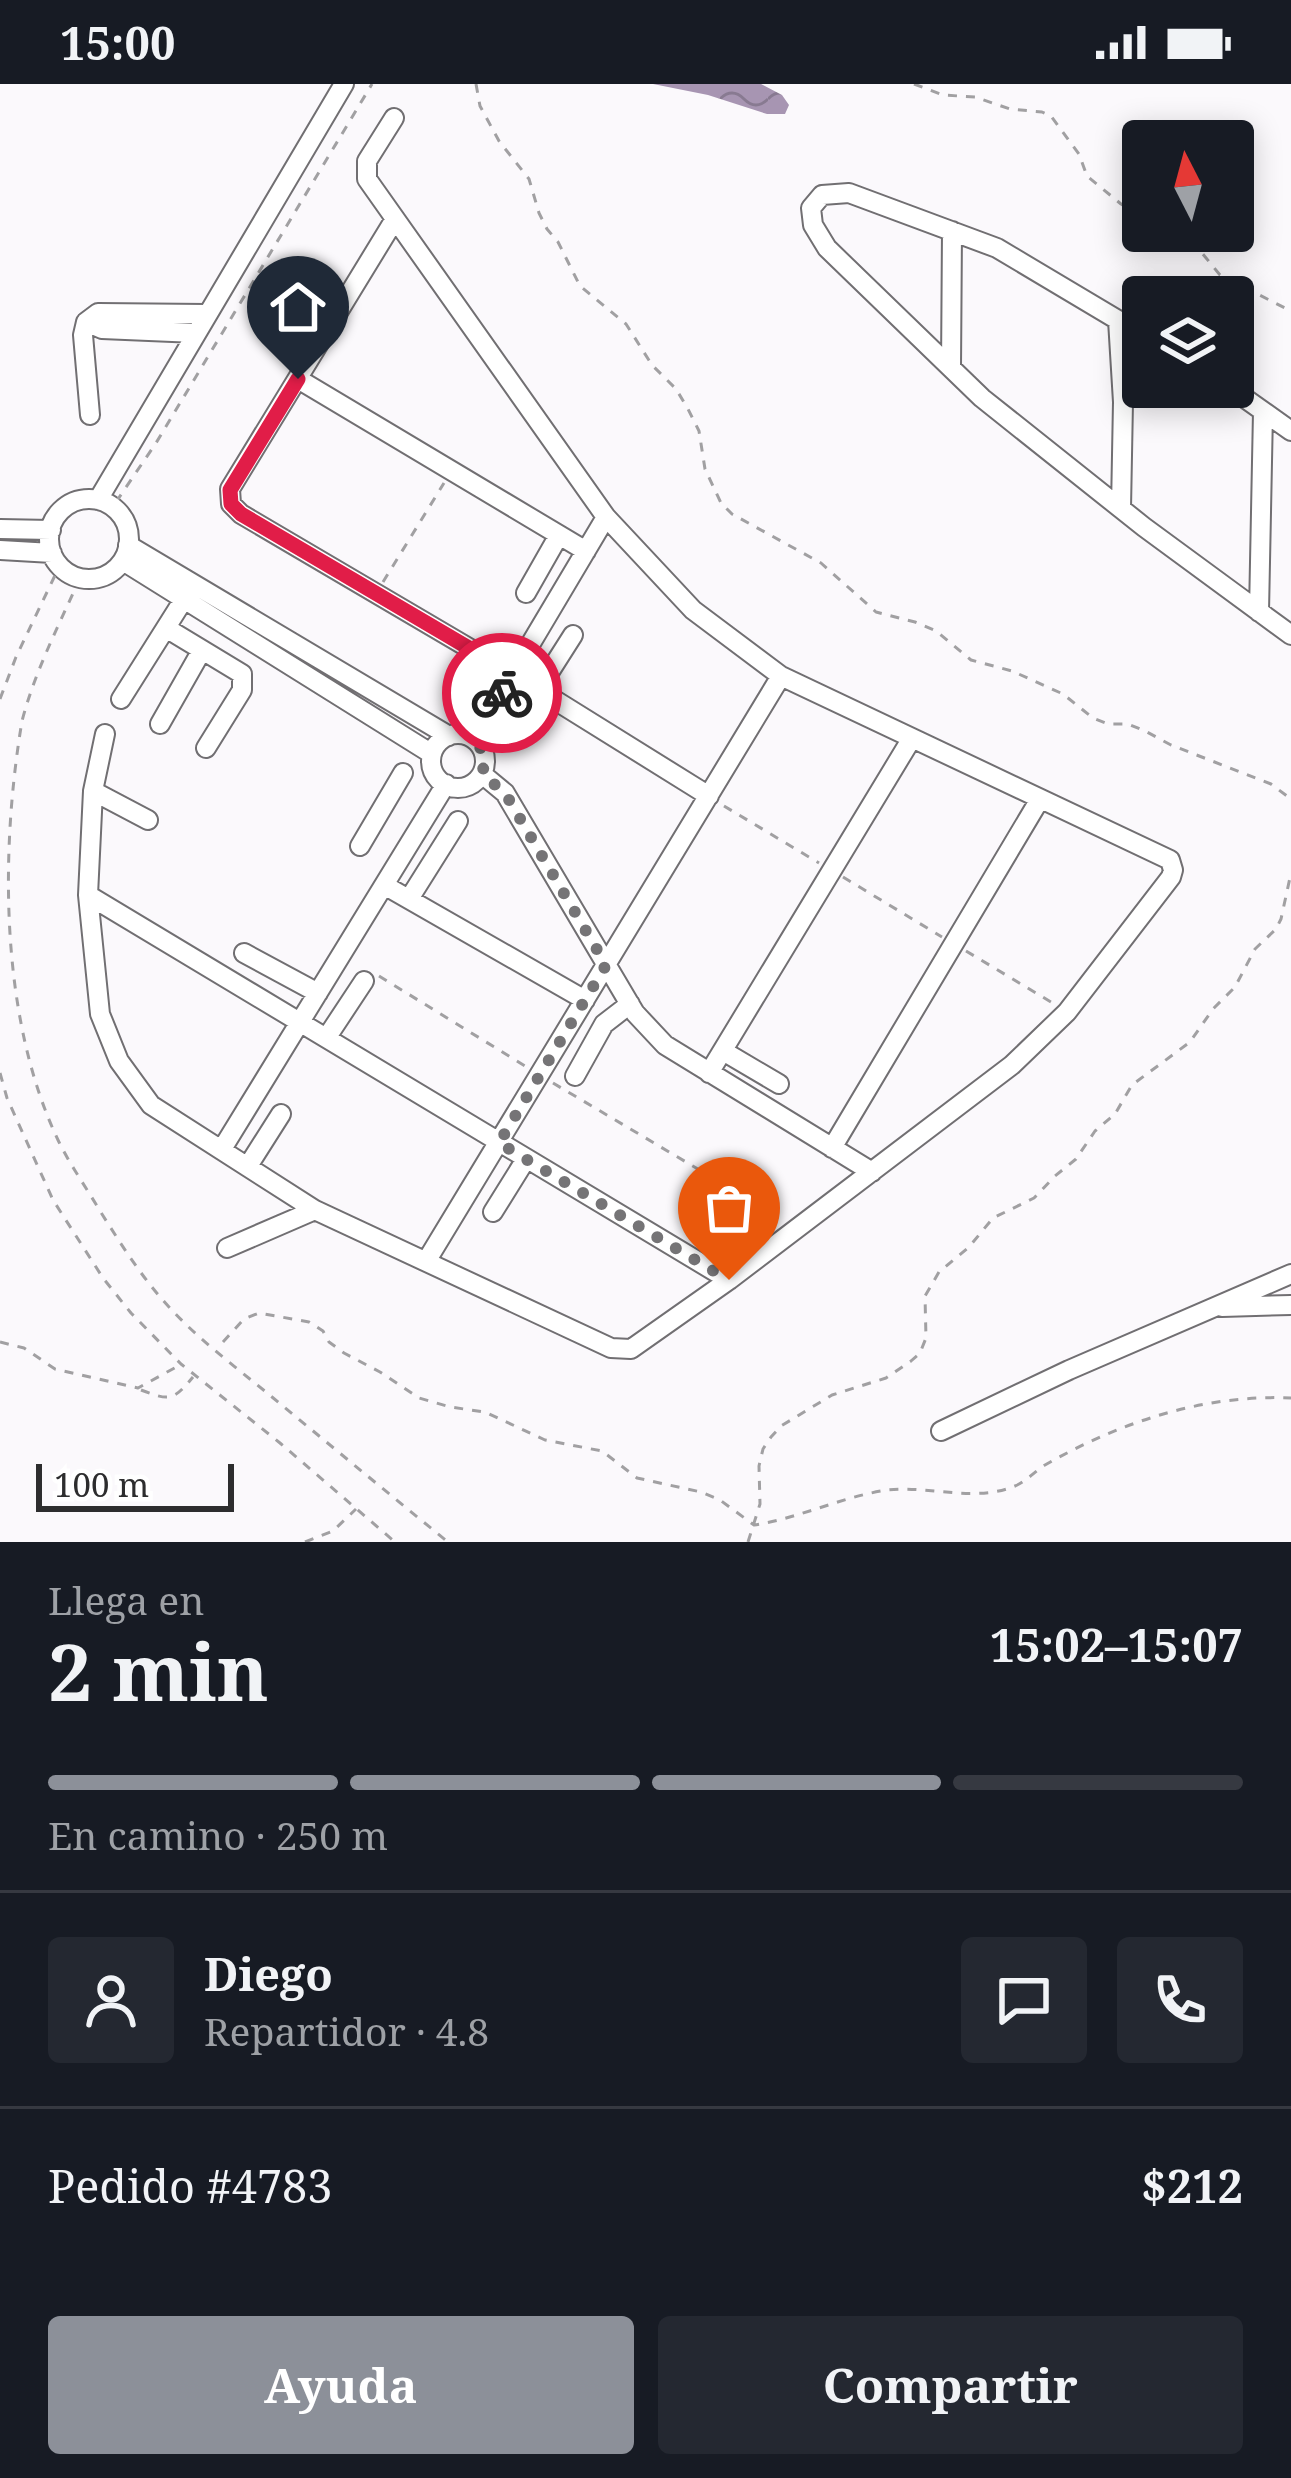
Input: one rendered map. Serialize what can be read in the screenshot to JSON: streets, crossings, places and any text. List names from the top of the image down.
{
  "scale_bar": "100 m",
  "north": "top",
  "page": {
    "status": "15:00",
    "scale": "100 m",
    "heading": ["2 min", "Llega en", "15:02–15:07"],
    "panel": [
      "Diego",
      "Repartidor · 4.8",
      "Pedido #4783",
      "$212"
    ],
    "bar": "En camino · 250 m",
    "buttons": ["Ayuda", "Compartir"]
  }
}
